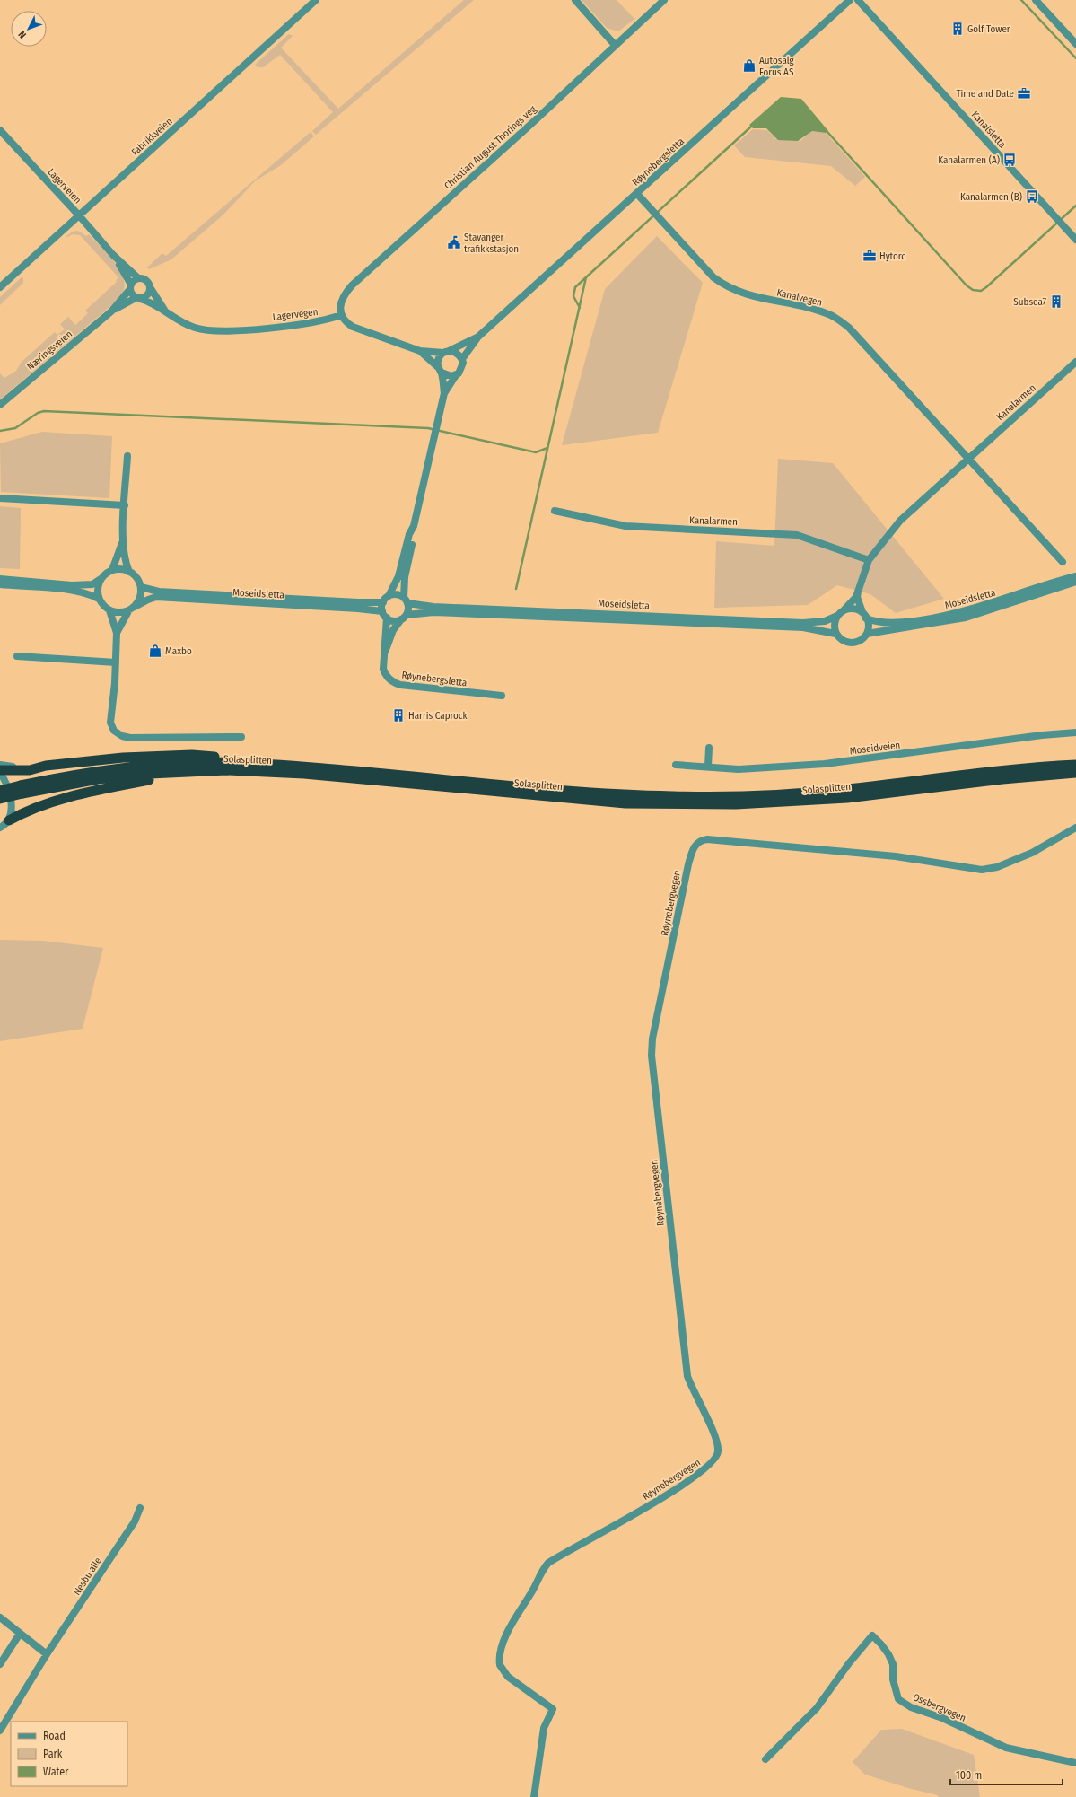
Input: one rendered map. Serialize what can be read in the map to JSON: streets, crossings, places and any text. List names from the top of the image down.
{
  "streets": {
    "highway": ["Solasplitten"],
    "street": [
      "Kanalsletta",
      "Fabrikkveien",
      "Christian August Thorings veg",
      "Røynebergsletta",
      "Lagerveien",
      "Kanalvegen",
      "Lagervegen",
      "Næringsveien",
      "Kanalarmen",
      "Moseidsletta",
      "Moseidveien",
      "Røynebergvegen",
      "Nesbu alle",
      "Ossbergvegen"
    ]
  },
  "crossings": [
    ["Fabrikkveien", "Lagerveien"],
    ["Christian August Thorings veg", "Lagervegen"],
    ["Røynebergsletta", "Kanalvegen"],
    ["Røynebergsletta", "Moseidsletta"],
    ["Lagerveien", "Lagervegen"],
    ["Lagerveien", "Næringsveien"],
    ["Kanalvegen", "Kanalarmen"],
    ["Lagervegen", "Næringsveien"],
    ["Kanalarmen", "Moseidsletta"]
  ],
  "places": {
    "building": ["Golf Tower", "Subsea7", "Harris Caprock"],
    "shop": ["Autosalg Forus AS", "Maxbo"],
    "office": ["Time and Date", "Hytorc"],
    "bus stop": ["Kanalarmen (A)", "Kanalarmen (B)"],
    "public building": ["Stavanger trafikkstasjon"]
  },
  "legend": ["Road", "Park", "Water"],
  "scale_bar": "100 m",
  "north": "bottom left"
}
